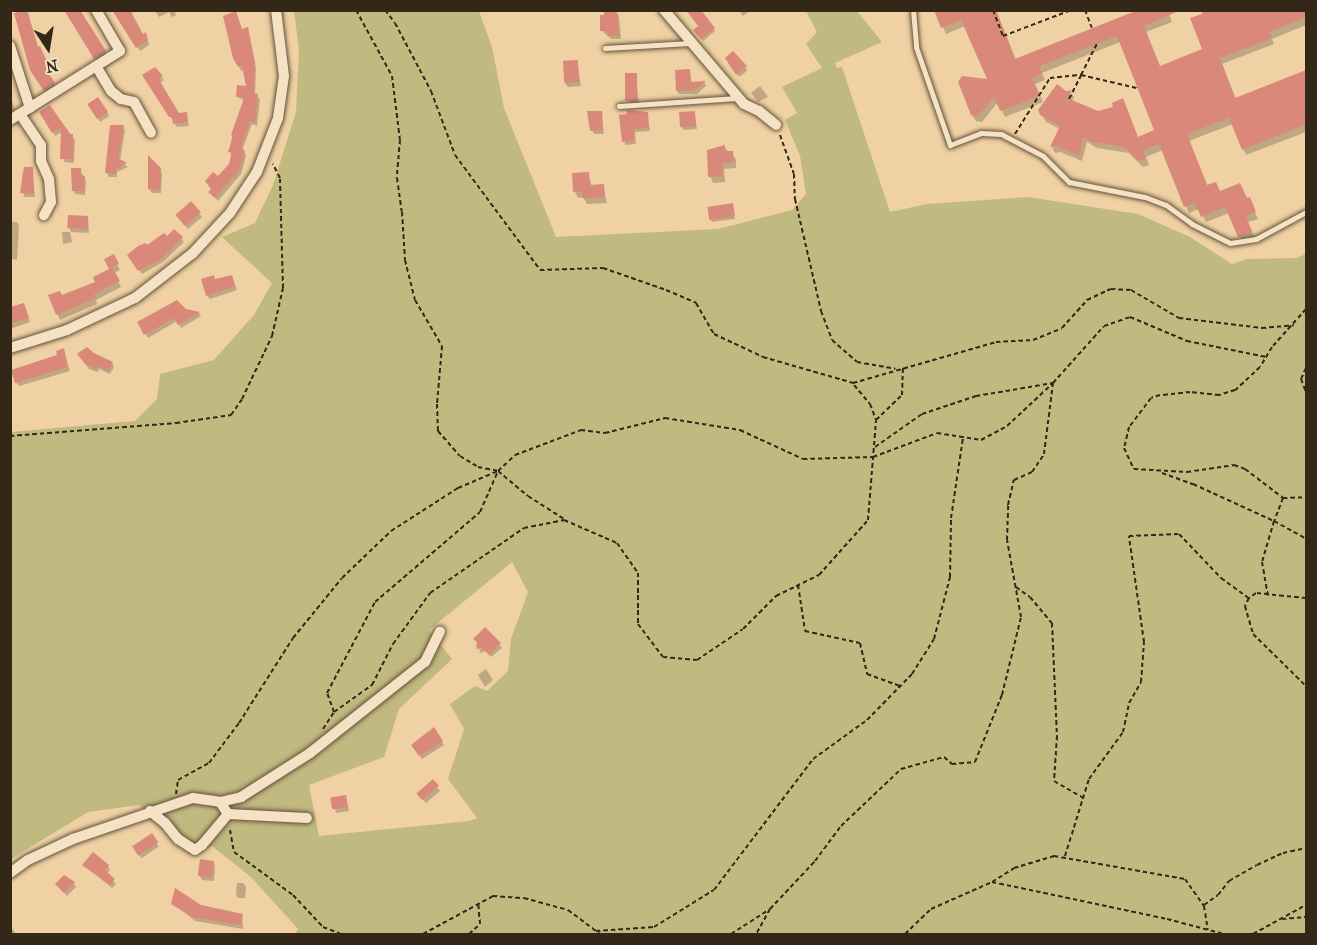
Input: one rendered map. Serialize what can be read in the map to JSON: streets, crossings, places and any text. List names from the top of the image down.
{
  "north": "bottom"
}
